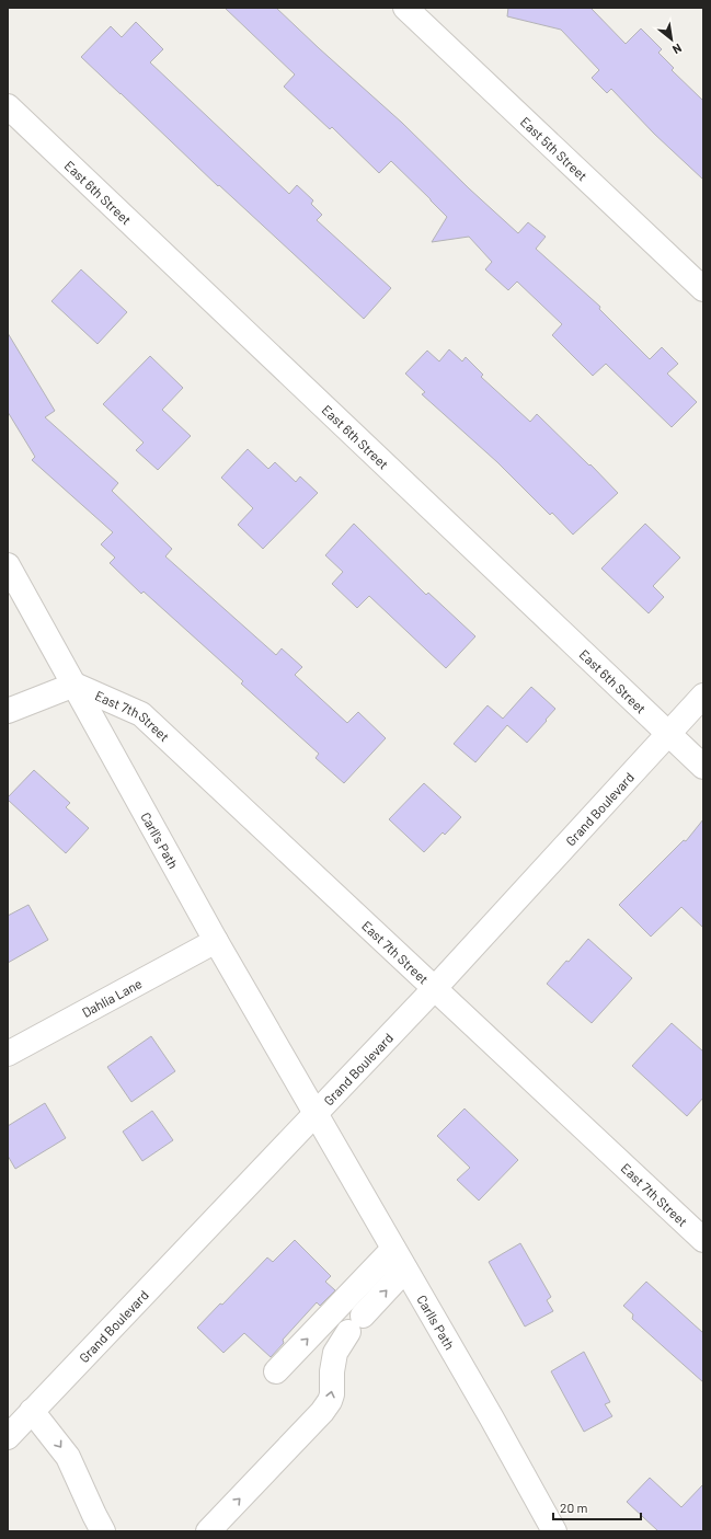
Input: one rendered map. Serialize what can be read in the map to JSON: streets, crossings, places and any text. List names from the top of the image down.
{
  "streets": {
    "street": [
      "East 5th Street",
      "East 6th Street",
      "East 7th Street",
      "Grand Boulevard",
      "Carll's Path",
      "Dahlia Lane",
      "Carlls Path"
    ]
  },
  "crossings": [
    ["East 6th Street", "Grand Boulevard"],
    ["East 7th Street", "Grand Boulevard"],
    ["East 7th Street", "Carll's Path"],
    ["Grand Boulevard", "Carll's Path"],
    ["Grand Boulevard", "Carlls Path"],
    ["Carll's Path", "Dahlia Lane"],
    ["Carll's Path", "Carlls Path"]
  ],
  "scale_bar": "20 m",
  "north": "bottom right"
}
